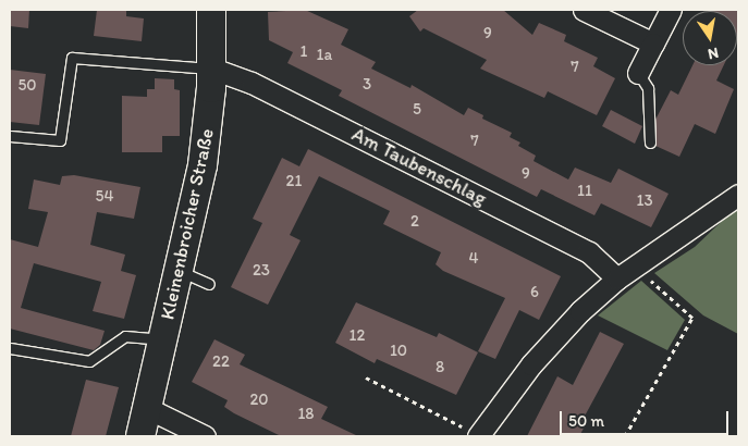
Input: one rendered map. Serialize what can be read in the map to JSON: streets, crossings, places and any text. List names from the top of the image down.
{
  "streets": {
    "street": ["Am Taubenschlag", "Kleinenbroicher Straße"]
  },
  "crossings": [
    ["Am Taubenschlag", "Kleinenbroicher Straße"]
  ],
  "house_numbers": [
    "9",
    "1",
    "1a",
    "7",
    "3",
    "50",
    "5",
    "7",
    "9",
    "21",
    "11",
    "54",
    "13",
    "2",
    "4",
    "23",
    "6",
    "12",
    "10",
    "22",
    "8",
    "20",
    "18"
  ],
  "scale_bar": "50 m",
  "north": "bottom"
}
